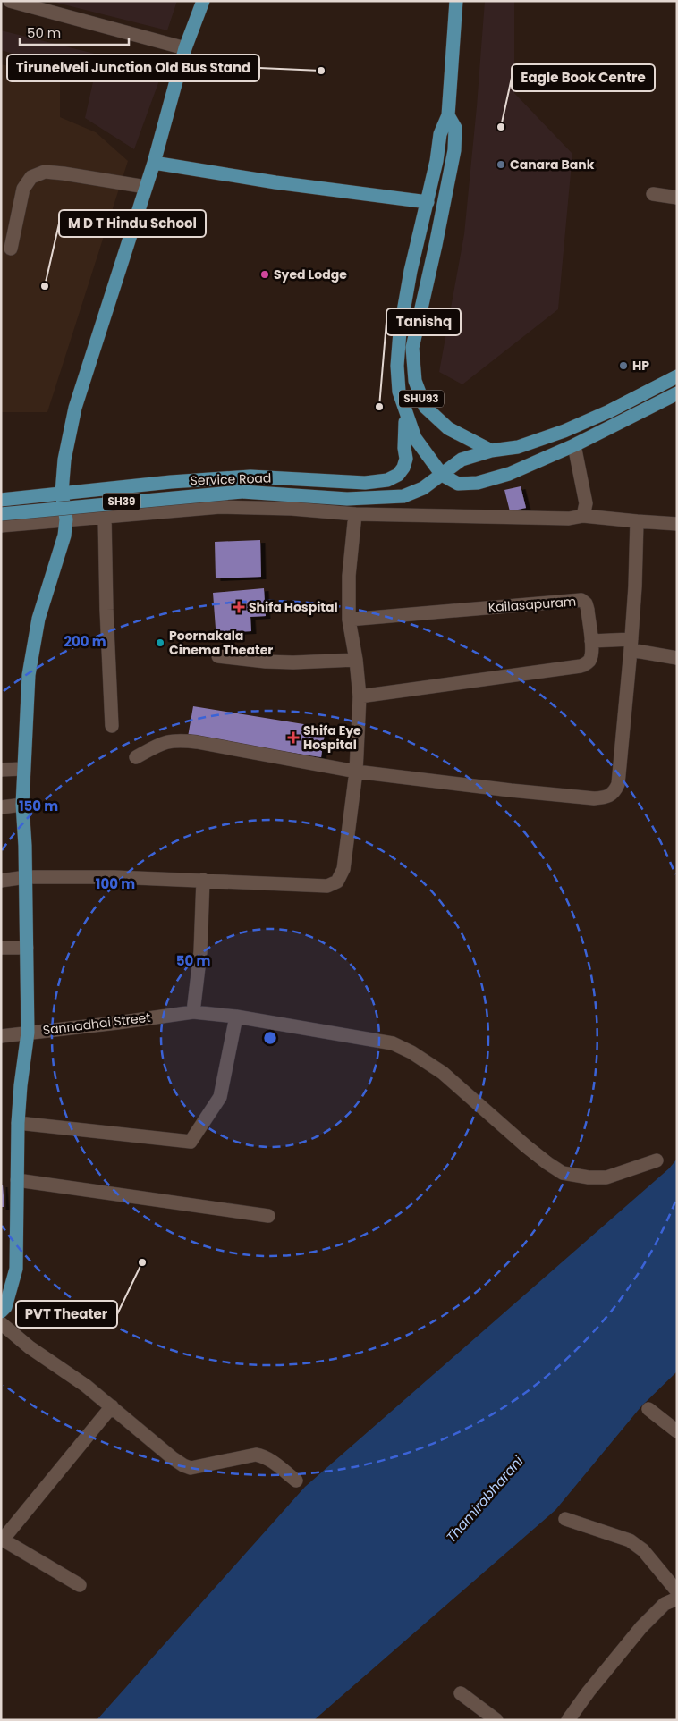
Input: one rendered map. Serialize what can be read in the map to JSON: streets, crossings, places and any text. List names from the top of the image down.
{
  "streets": {
    "main road": ["SHU93", "Service Road", "SH39"],
    "street": ["Kailasapuram", "Sannadhai Street"]
  },
  "crossings": [
    ["SHU93", "Service Road"],
    ["SHU93", "SH39"]
  ],
  "water": ["Thamirabharani"],
  "places": {
    "other": [
      "Tirunelveli Junction Old Bus Stand",
      "Eagle Book Centre",
      "Canara Bank",
      "Syed Lodge",
      "M D T Hindu School",
      "HP",
      "Tanishq",
      "Poornakala Cinema Theater",
      "PVT Theater"
    ],
    "health": ["Shifa Hospital", "Shifa Eye Hospital"]
  },
  "scale_bar": "50 m",
  "rings": [
    "200 m",
    "150 m",
    "100 m",
    "50 m"
  ]
}
